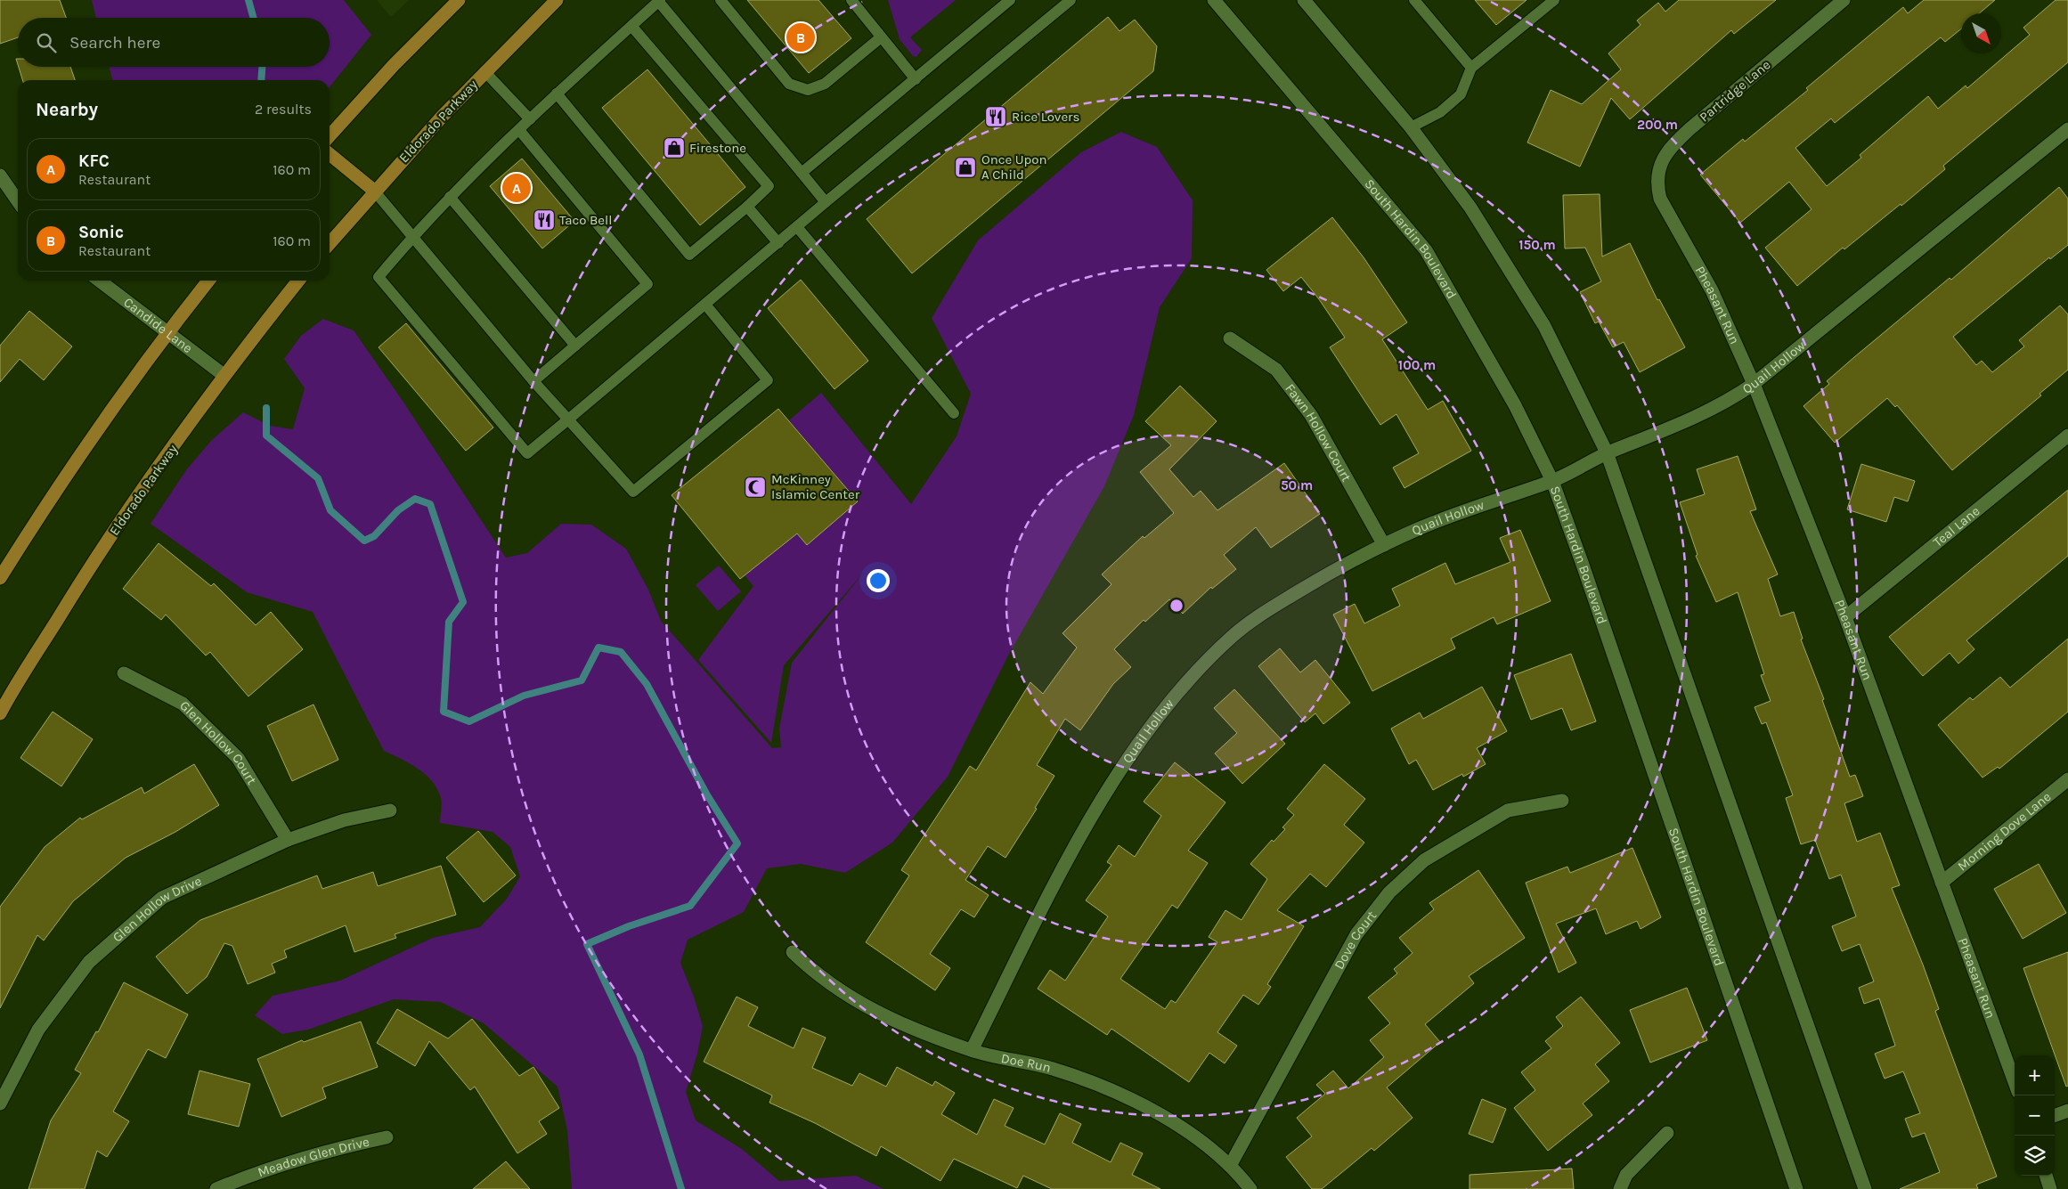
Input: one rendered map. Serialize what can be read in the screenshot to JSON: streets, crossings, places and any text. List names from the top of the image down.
{
  "streets": {
    "main road": ["Eldorado Parkway"],
    "street": [
      "Partridge Lane",
      "South Hardin Boulevard",
      "Pheasant Run",
      "Candide Lane",
      "Quail Hollow",
      "Fawn Hollow Court",
      "Teal Lane",
      "Glen Hollow Court",
      "Morning Dove Lane",
      "Glen Hollow Drive",
      "Dove Court",
      "Doe Run",
      "Meadow Glen Drive"
    ]
  },
  "crossings": [
    ["Partridge Lane", "Pheasant Run"],
    ["Eldorado Parkway", "Candide Lane"],
    ["South Hardin Boulevard", "Quail Hollow"],
    ["Pheasant Run", "Quail Hollow"],
    ["Pheasant Run", "Teal Lane"],
    ["Pheasant Run", "Morning Dove Lane"],
    ["Quail Hollow", "Fawn Hollow Court"],
    ["Quail Hollow", "Doe Run"],
    ["Glen Hollow Court", "Glen Hollow Drive"],
    ["Dove Court", "Doe Run"]
  ],
  "places": {
    "restaurant": ["Rice Lovers", "Taco Bell"],
    "shop": ["Firestone", "Once Upon A Child"],
    "mosque": ["McKinney Islamic Center"]
  },
  "north": "bottom right",
  "page": {
    "search": "Search here",
    "pins": ["B", "A"],
    "heading": ["Nearby", "2 results"],
    "list": [
      {
        "mark": "A",
        "name": "KFC",
        "note": "Restaurant",
        "value": "160 m"
      },
      {
        "mark": "B",
        "name": "Sonic",
        "note": "Restaurant",
        "value": "160 m"
      }
    ],
    "map_buttons": ["+", "−"]
  },
  "rings": [
    "200 m",
    "150 m",
    "100 m",
    "50 m"
  ]
}
